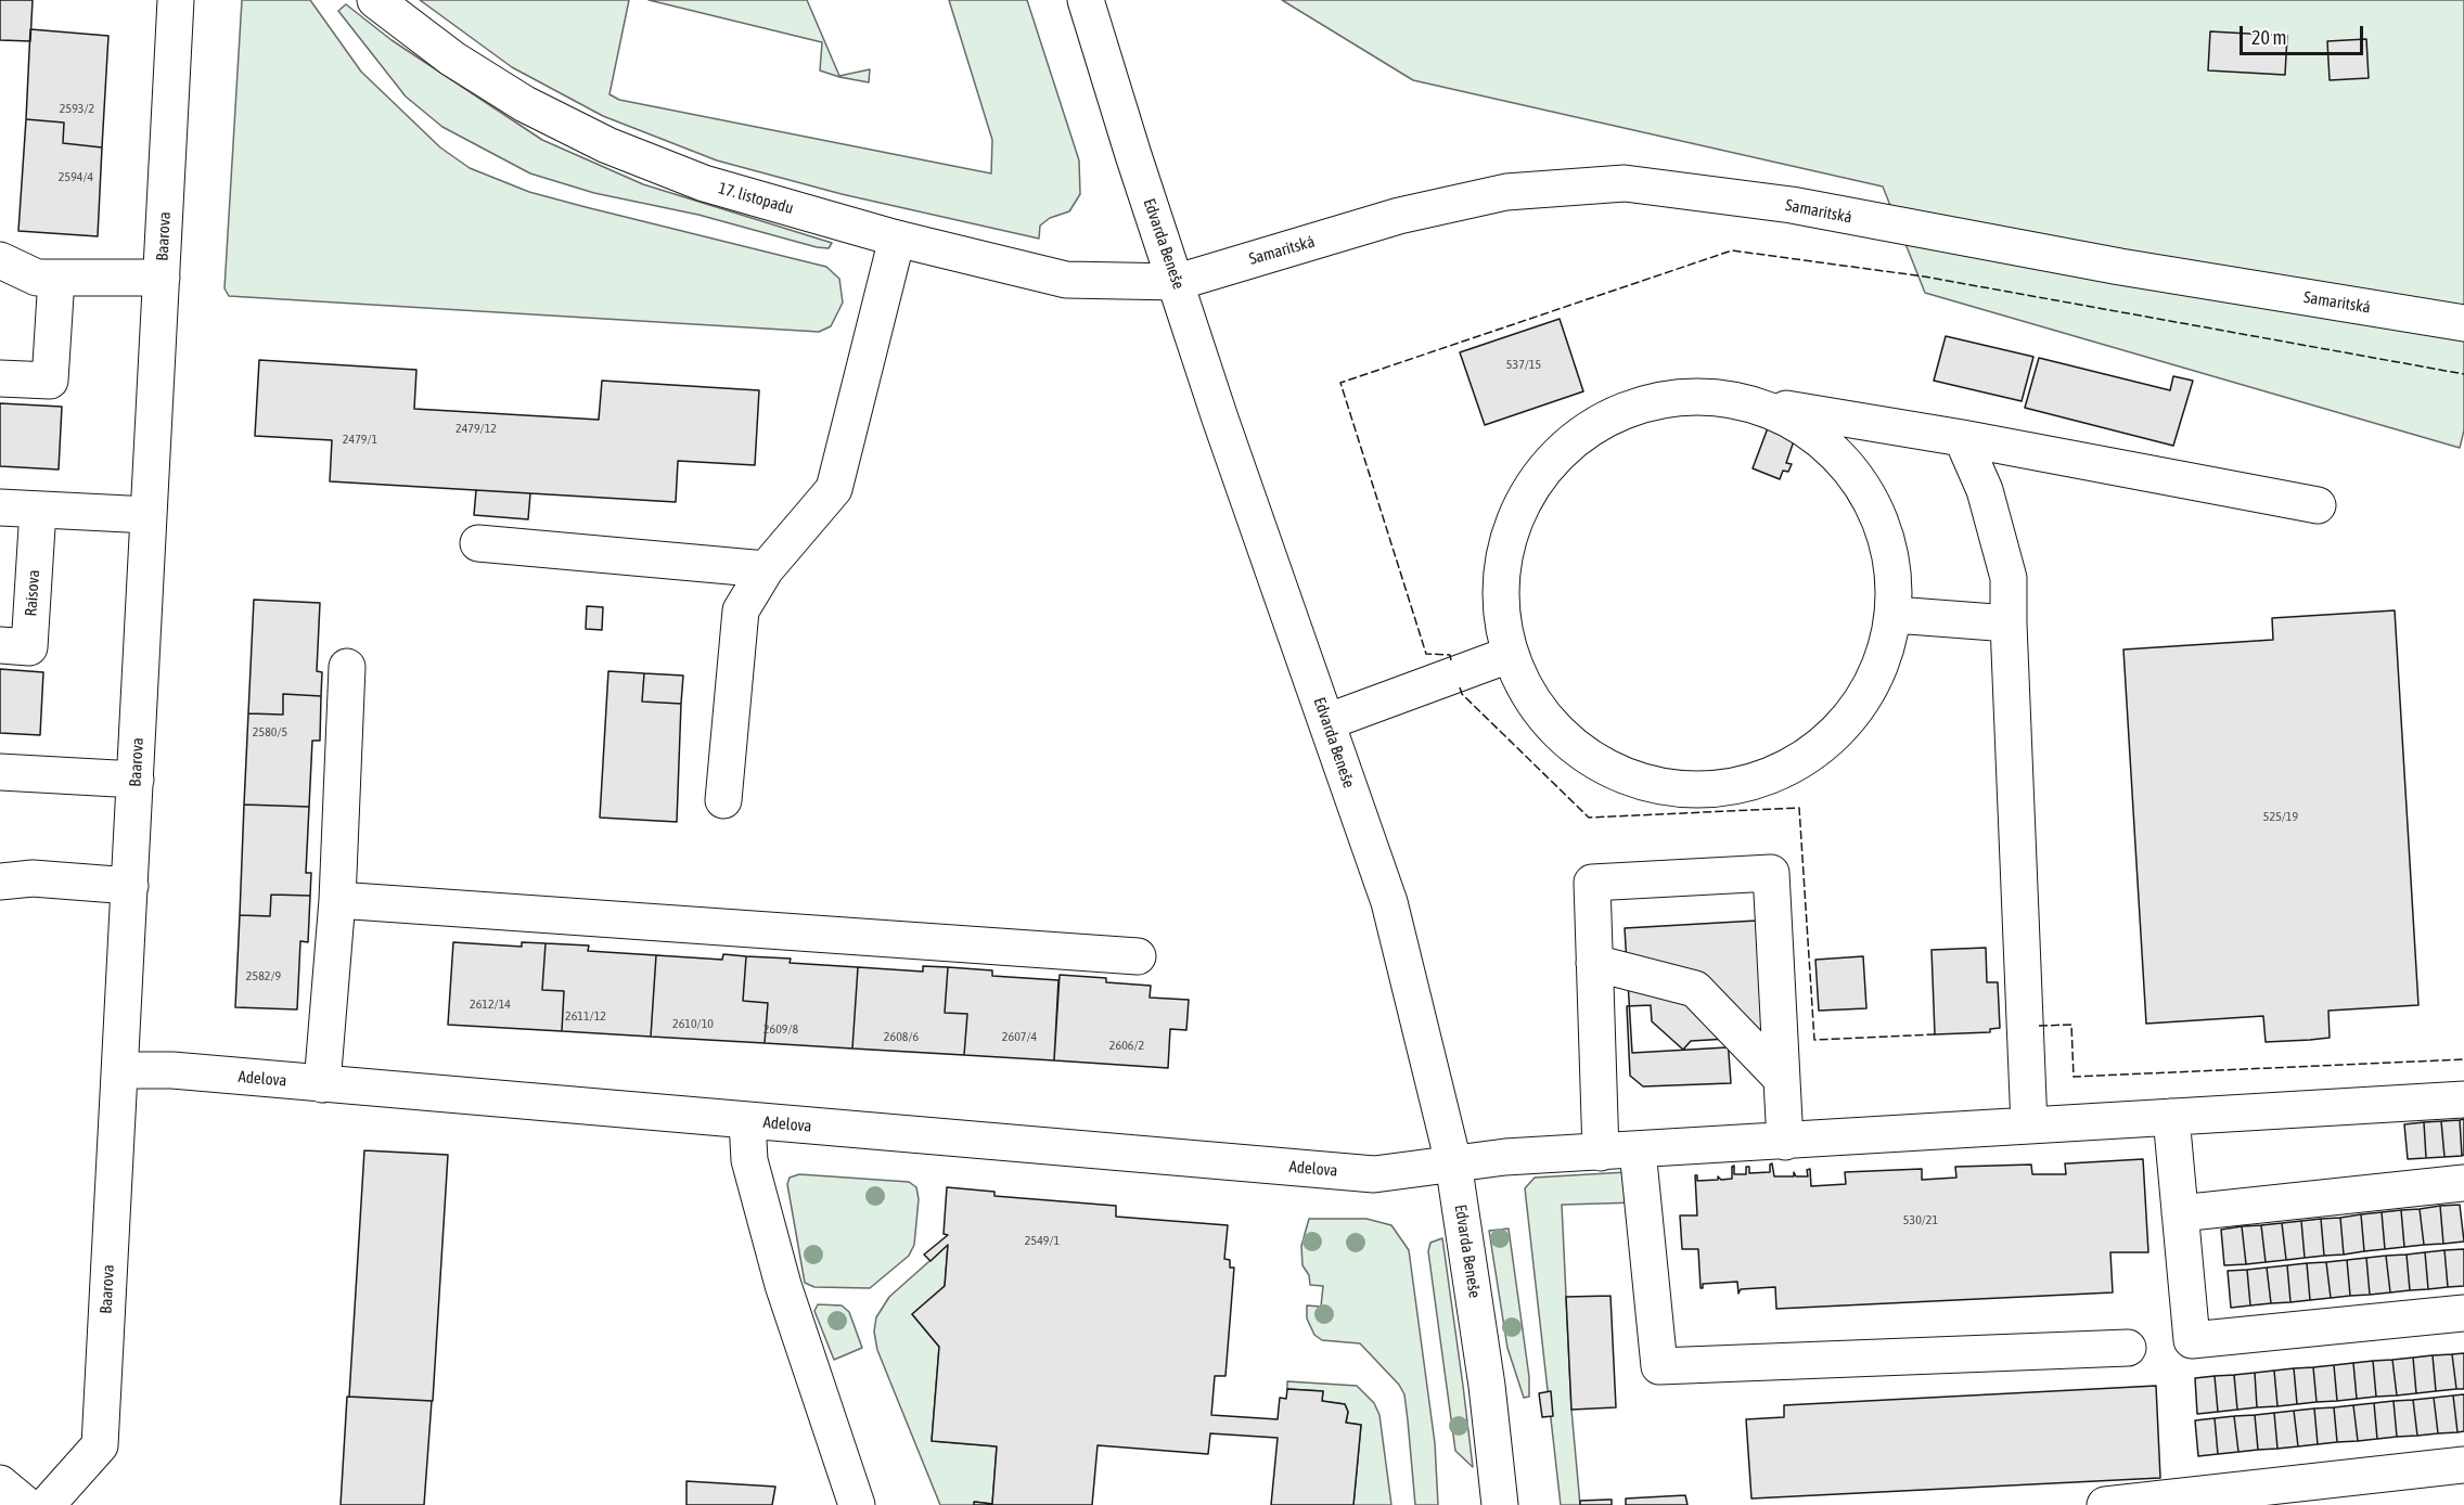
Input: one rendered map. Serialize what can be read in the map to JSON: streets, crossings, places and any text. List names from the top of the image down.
{
  "streets": {
    "street": [
      "17. listopadu",
      "Samaritská",
      "Baarova",
      "Edvarda Beneše",
      "Raisova",
      "Adelova"
    ]
  },
  "crossings": [
    ["17. listopadu", "Samaritská"],
    ["17. listopadu", "Edvarda Beneše"],
    ["Samaritská", "Edvarda Beneše"],
    ["Baarova", "Adelova"],
    ["Edvarda Beneše", "Adelova"]
  ],
  "house_numbers": [
    "2593/2",
    "2594/4",
    "537/15",
    "2479/12",
    "2479/1",
    "2580/5",
    "525/19",
    "2582/9",
    "2612/14",
    "2611/12",
    "2610/10",
    "2609/8",
    "2608/6",
    "2607/4",
    "2606/2",
    "530/21",
    "2549/1"
  ],
  "scale_bar": "20 m"
}
